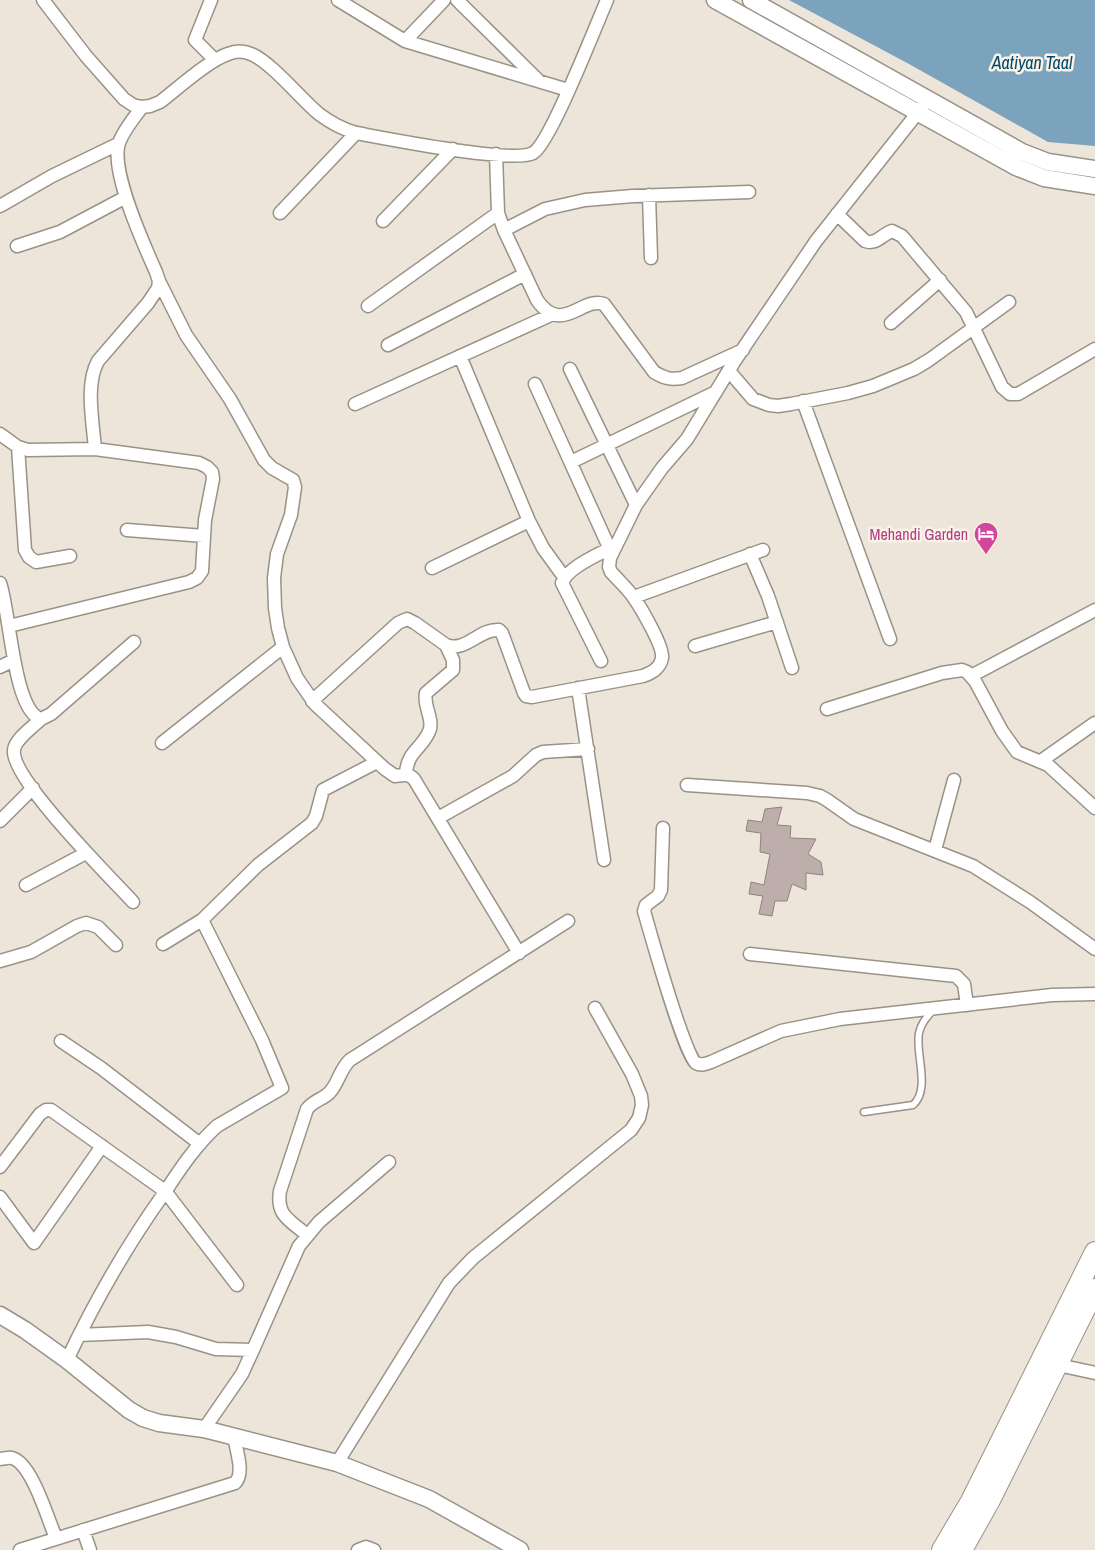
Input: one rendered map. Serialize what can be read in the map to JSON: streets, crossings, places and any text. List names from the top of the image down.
{
  "water": ["Aatiyan Taal"],
  "places": {
    "hotel": ["Mehandi Garden"]
  }
}
